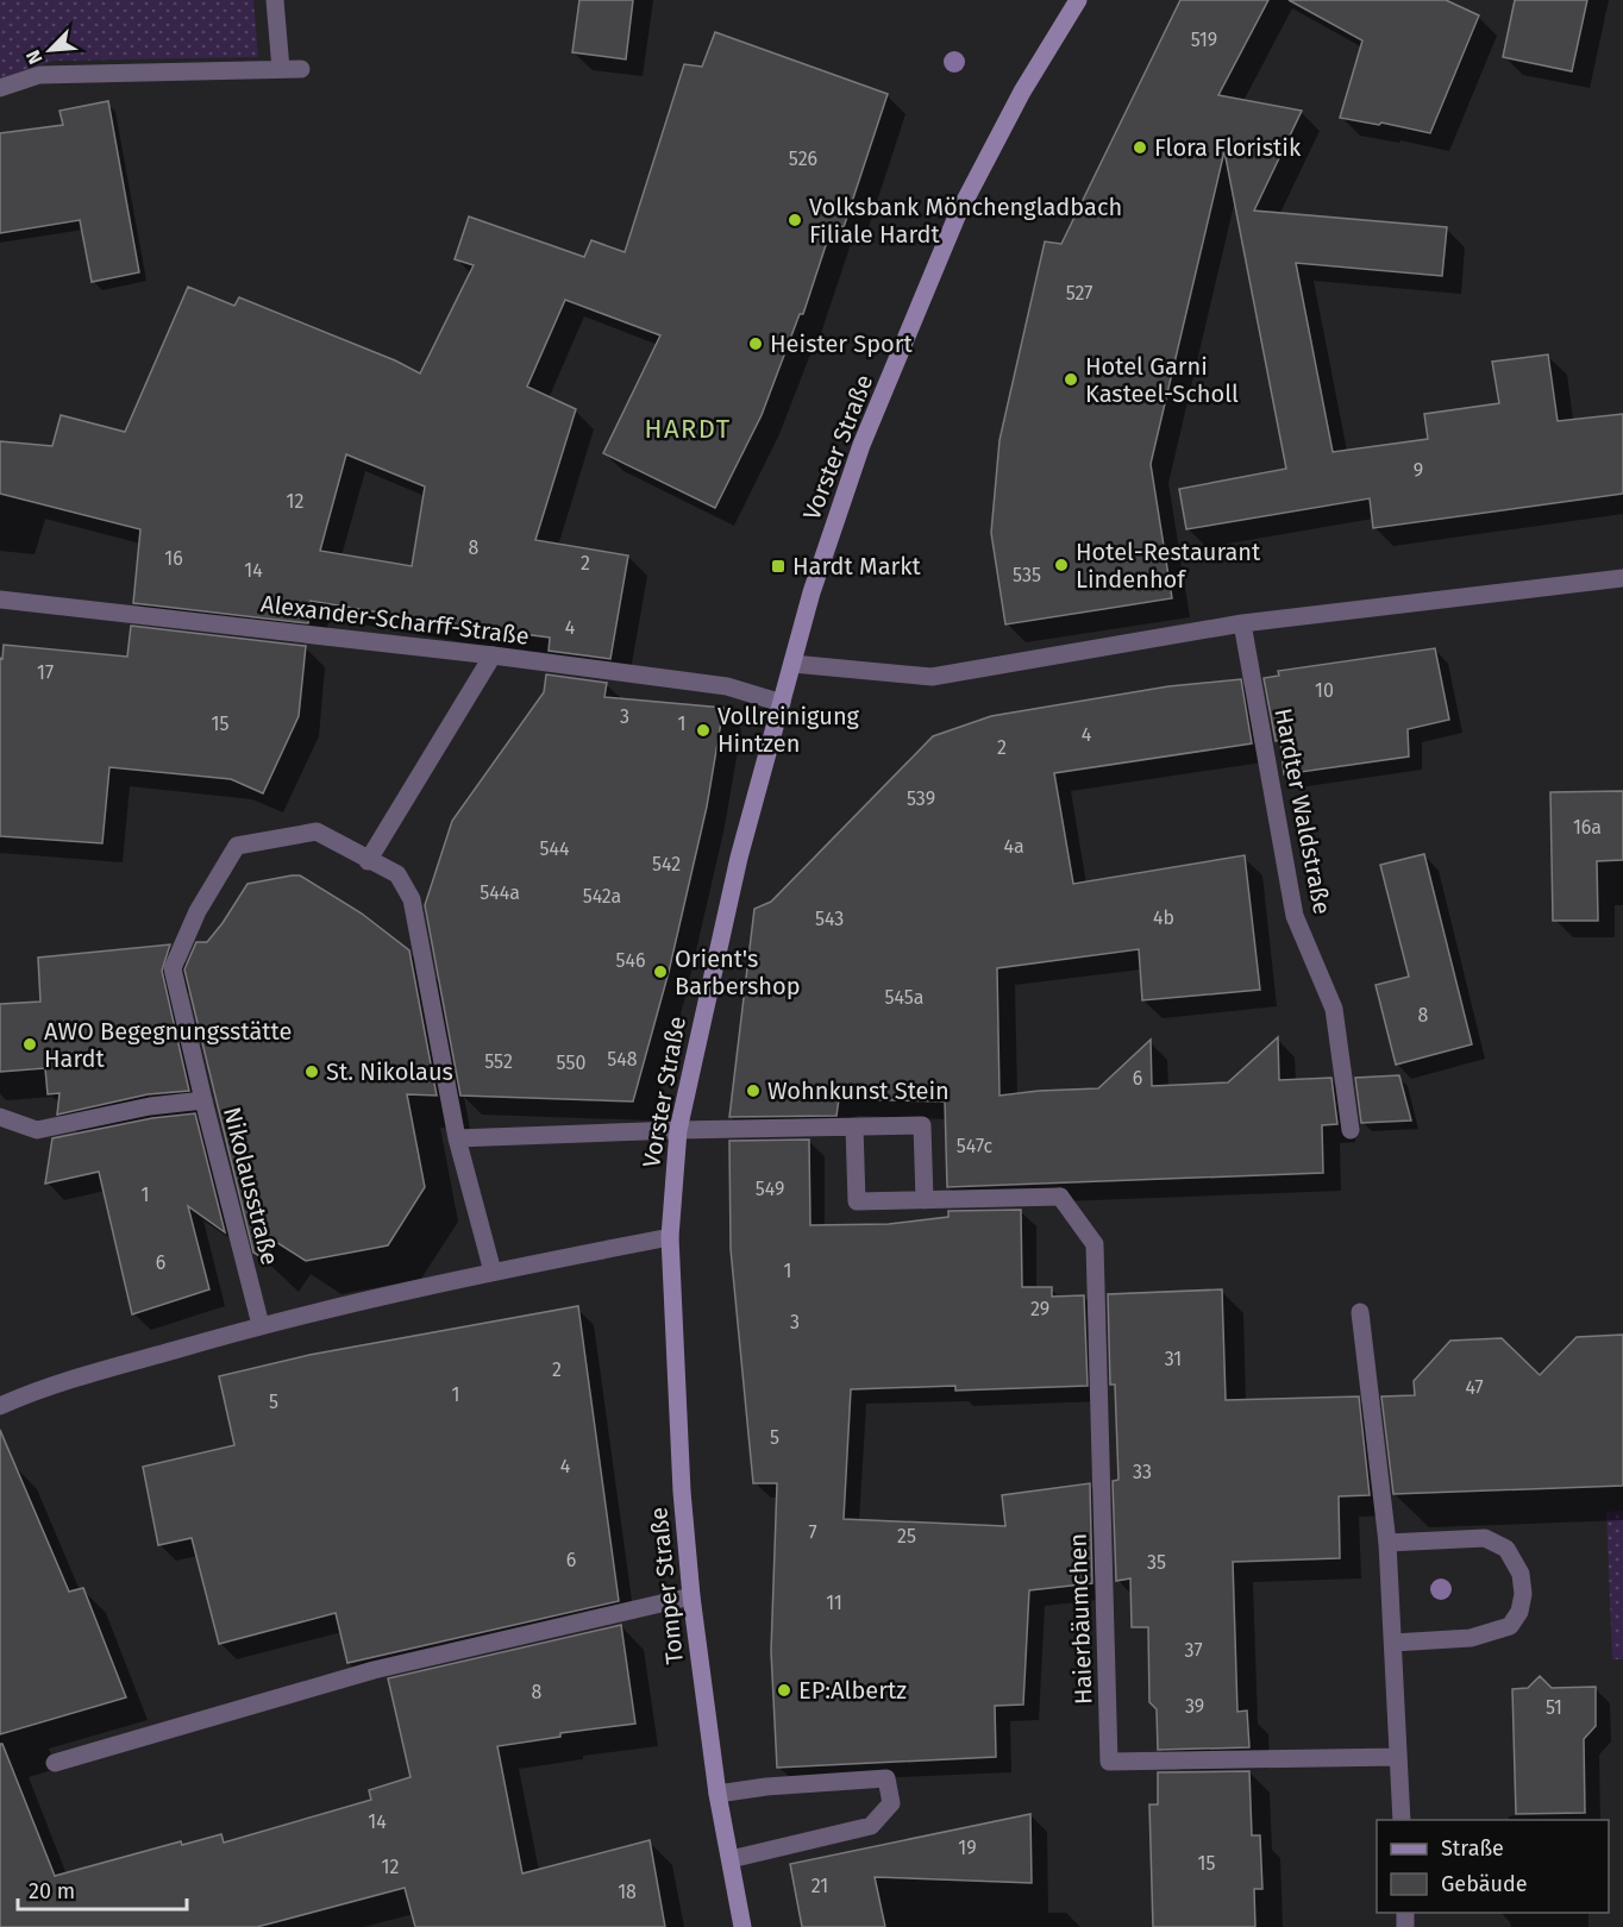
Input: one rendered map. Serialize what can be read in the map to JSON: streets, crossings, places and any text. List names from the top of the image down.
{
  "streets": {
    "main road": ["Vorster Straße", "Tomper Straße"],
    "street": [
      "Alexander-Scharff-Straße",
      "Hardter Waldstraße",
      "Nikolausstraße",
      "Haierbäumchen"
    ]
  },
  "crossings": [
    ["Vorster Straße", "Alexander-Scharff-Straße"],
    ["Vorster Straße", "Tomper Straße"]
  ],
  "districts": ["HARDT"],
  "places": {
    "other": [
      "Flora Floristik",
      "Volksbank Mönchengladbach Filiale Hardt",
      "Heister Sport",
      "Hotel Garni Kasteel-Scholl",
      "Hotel-Restaurant Lindenhof",
      "Vollreinigung Hintzen",
      "Orient's Barbershop",
      "AWO Begegnungsstätte Hardt",
      "St. Nikolaus",
      "Wohnkunst Stein",
      "EP:Albertz"
    ],
    "transit": ["Hardt Markt"]
  },
  "house_numbers": [
    "519",
    "526",
    "527",
    "9",
    "12",
    "8",
    "16",
    "2",
    "14",
    "535",
    "4",
    "17",
    "10",
    "3",
    "15",
    "1",
    "4",
    "2",
    "539",
    "16a",
    "4a",
    "544",
    "542",
    "544a",
    "542a",
    "4b",
    "543",
    "546",
    "545a",
    "8",
    "548",
    "552",
    "550",
    "6",
    "547c",
    "549",
    "1",
    "6",
    "1",
    "29",
    "3",
    "31",
    "2",
    "47",
    "1",
    "5",
    "5",
    "4",
    "33",
    "7",
    "25",
    "6",
    "35",
    "11",
    "37",
    "8",
    "39",
    "51",
    "14",
    "19",
    "15",
    "12",
    "21",
    "18"
  ],
  "legend": ["Straße", "Gebäude"],
  "scale_bar": "20 m",
  "north": "bottom left"
}
